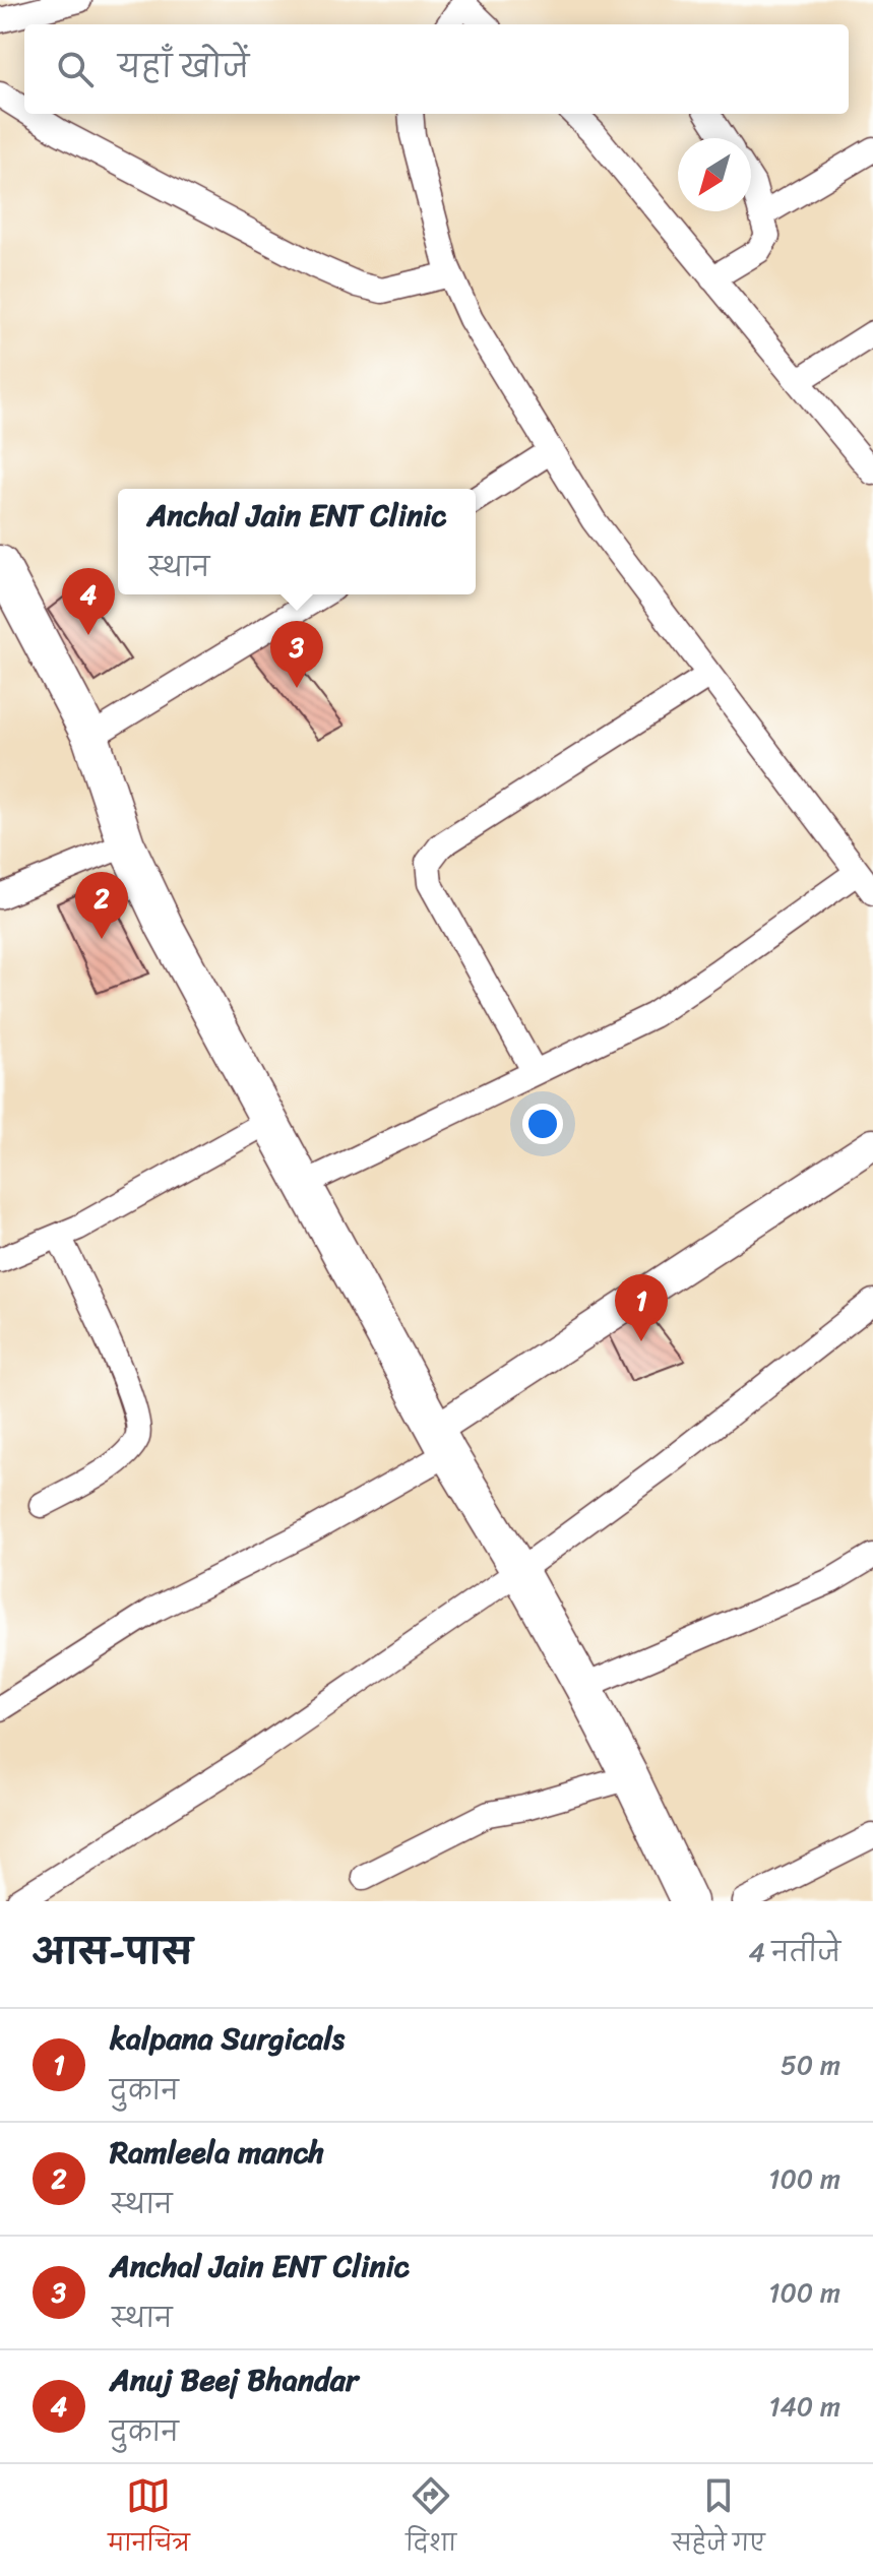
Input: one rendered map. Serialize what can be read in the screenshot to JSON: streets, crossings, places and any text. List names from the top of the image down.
{
  "north": "bottom left",
  "page": {
    "search": "यहाँ खोजें",
    "popup": ["Anchal Jain ENT Clinic", "स्थान"],
    "pins": [
      "4",
      "3",
      "2",
      "1"
    ],
    "heading": ["आस-पास", "4 नतीजे"],
    "list": [
      {
        "mark": "1",
        "name": "kalpana Surgicals",
        "note": "दुकान",
        "value": "50 m"
      },
      {
        "mark": "2",
        "name": "Ramleela manch",
        "note": "स्थान",
        "value": "100 m"
      },
      {
        "mark": "3",
        "name": "Anchal Jain ENT Clinic",
        "note": "स्थान",
        "value": "100 m"
      },
      {
        "mark": "4",
        "name": "Anuj Beej Bhandar",
        "note": "दुकान",
        "value": "140 m"
      }
    ],
    "nav": ["मानचित्र", "दिशा", "सहेजे गए"]
  }
}
